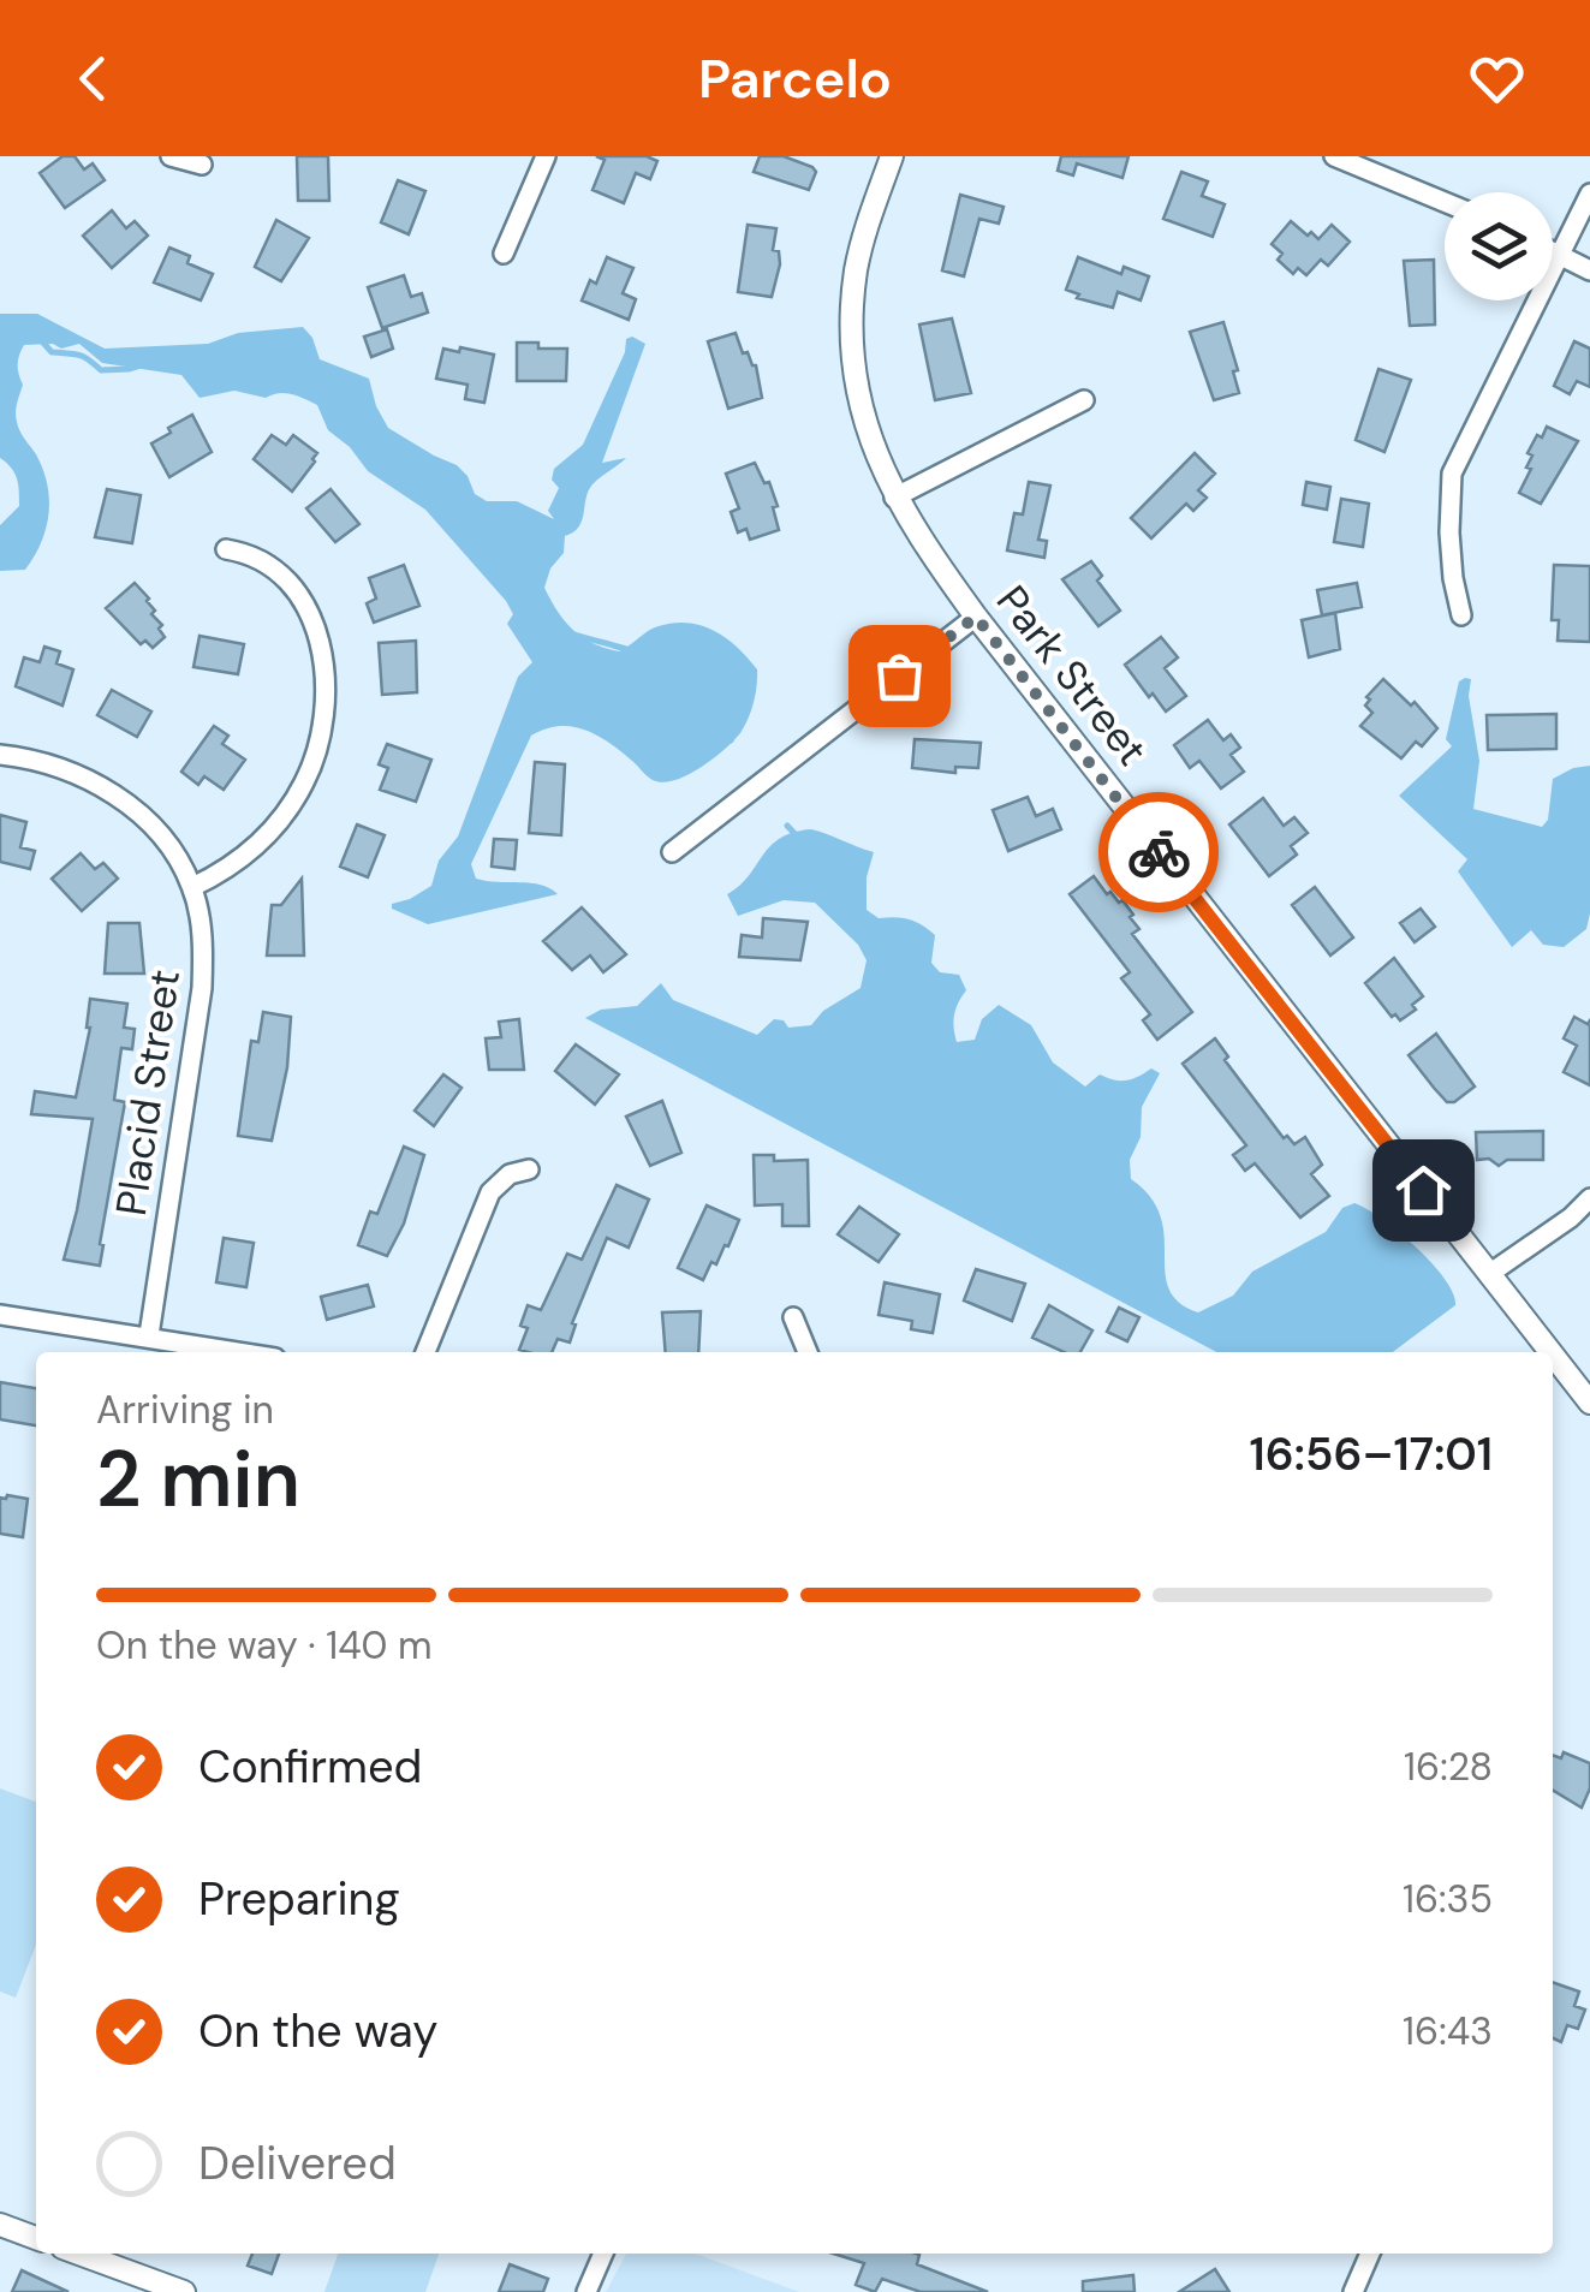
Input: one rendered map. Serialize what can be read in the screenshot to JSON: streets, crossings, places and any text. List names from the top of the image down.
{
  "streets": {
    "street": ["Park Street", "Placid Street"]
  },
  "page": {
    "header": "Parcelo",
    "heading": ["2 min", "Arriving in", "16:56–17:01"],
    "bar": "On the way · 140 m",
    "list": [
      ["Confirmed", "16:28"],
      ["Preparing", "16:35"],
      ["On the way", "16:43"],
      "Delivered"
    ]
  }
}
